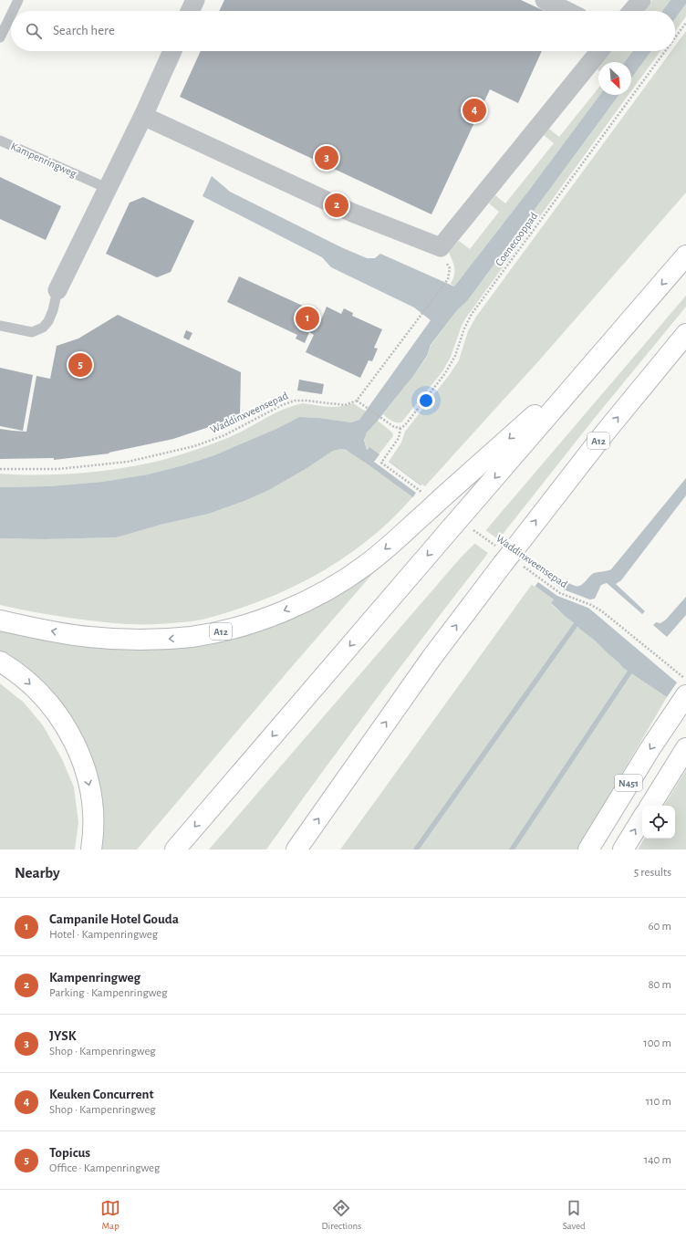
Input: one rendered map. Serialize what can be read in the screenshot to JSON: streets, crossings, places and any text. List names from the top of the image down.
{
  "streets": {
    "main road": ["A12", "N451"],
    "lane": ["Kampenringweg"],
    "path": ["Coenecooppad", "Waddinxveensepad"]
  },
  "crossings": [
    ["Waddinxveensepad", "A12"]
  ],
  "north": "bottom right",
  "page": {
    "search": "Search here",
    "pins": [
      "4",
      "3",
      "2",
      "1",
      "5"
    ],
    "heading": ["Nearby", "5 results"],
    "list": [
      {
        "mark": "1",
        "name": "Campanile Hotel Gouda",
        "note": "Hotel · Kampenringweg",
        "value": "60 m"
      },
      {
        "mark": "2",
        "name": "Kampenringweg",
        "note": "Parking · Kampenringweg",
        "value": "80 m"
      },
      {
        "mark": "3",
        "name": "JYSK",
        "note": "Shop · Kampenringweg",
        "value": "100 m"
      },
      {
        "mark": "4",
        "name": "Keuken Concurrent",
        "note": "Shop · Kampenringweg",
        "value": "110 m"
      },
      {
        "mark": "5",
        "name": "Topicus",
        "note": "Office · Kampenringweg",
        "value": "140 m"
      }
    ],
    "nav": ["Map", "Directions", "Saved"]
  }
}
